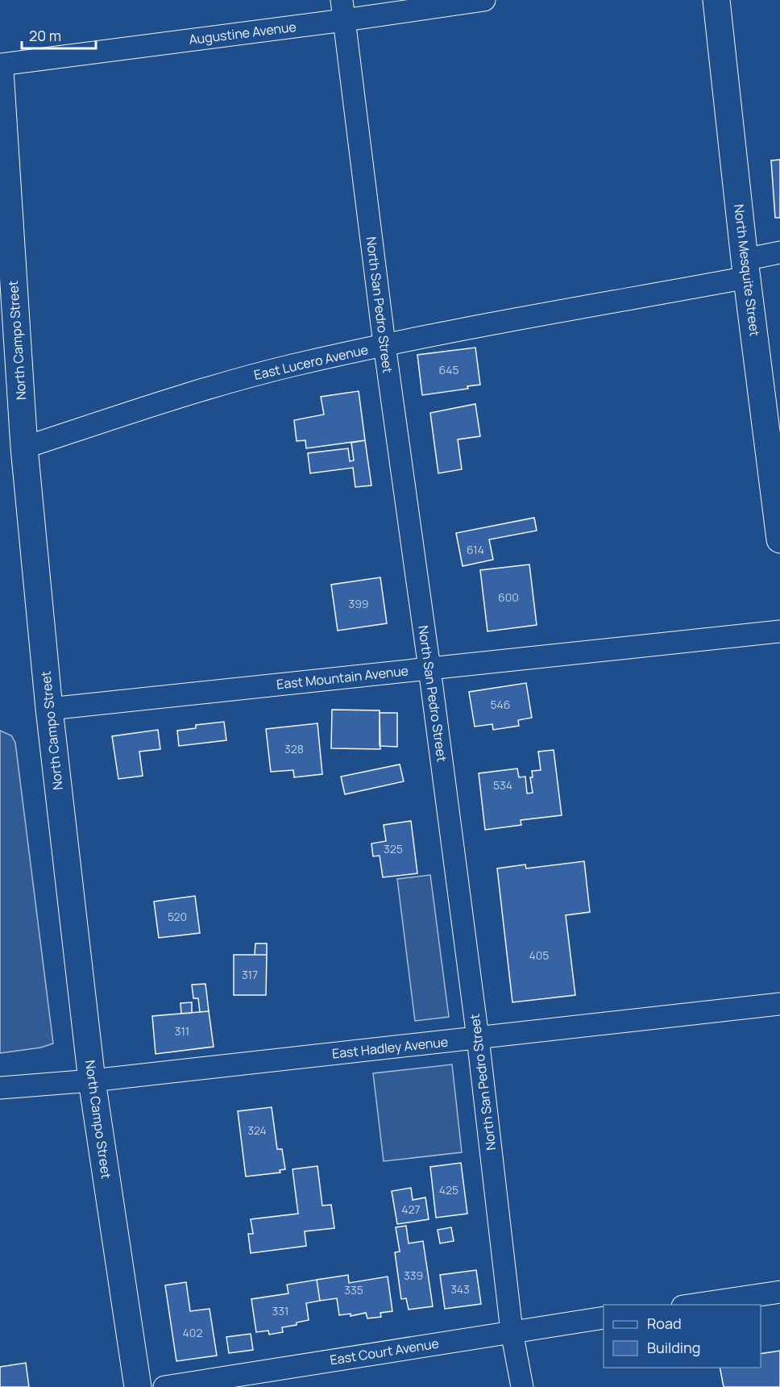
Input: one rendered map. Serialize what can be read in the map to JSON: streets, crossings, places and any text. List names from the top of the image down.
{
  "streets": {
    "street": [
      "Augustine Avenue",
      "North Mesquite Street",
      "North San Pedro Street",
      "North Campo Street",
      "East Lucero Avenue",
      "East Mountain Avenue",
      "East Hadley Avenue",
      "East Court Avenue"
    ]
  },
  "crossings": [
    ["Augustine Avenue", "North San Pedro Street"],
    ["North Mesquite Street", "East Lucero Avenue"],
    ["North San Pedro Street", "East Lucero Avenue"],
    ["North San Pedro Street", "East Mountain Avenue"],
    ["North San Pedro Street", "East Hadley Avenue"],
    ["North San Pedro Street", "East Court Avenue"],
    ["North Campo Street", "East Lucero Avenue"],
    ["North Campo Street", "East Mountain Avenue"],
    ["North Campo Street", "East Hadley Avenue"]
  ],
  "house_numbers": [
    "645",
    "614",
    "600",
    "399",
    "546",
    "328",
    "534",
    "325",
    "520",
    "405",
    "317",
    "311",
    "324",
    "425",
    "427",
    "339",
    "343",
    "335",
    "331",
    "402"
  ],
  "legend": ["Road", "Building"],
  "scale_bar": "20 m"
}
